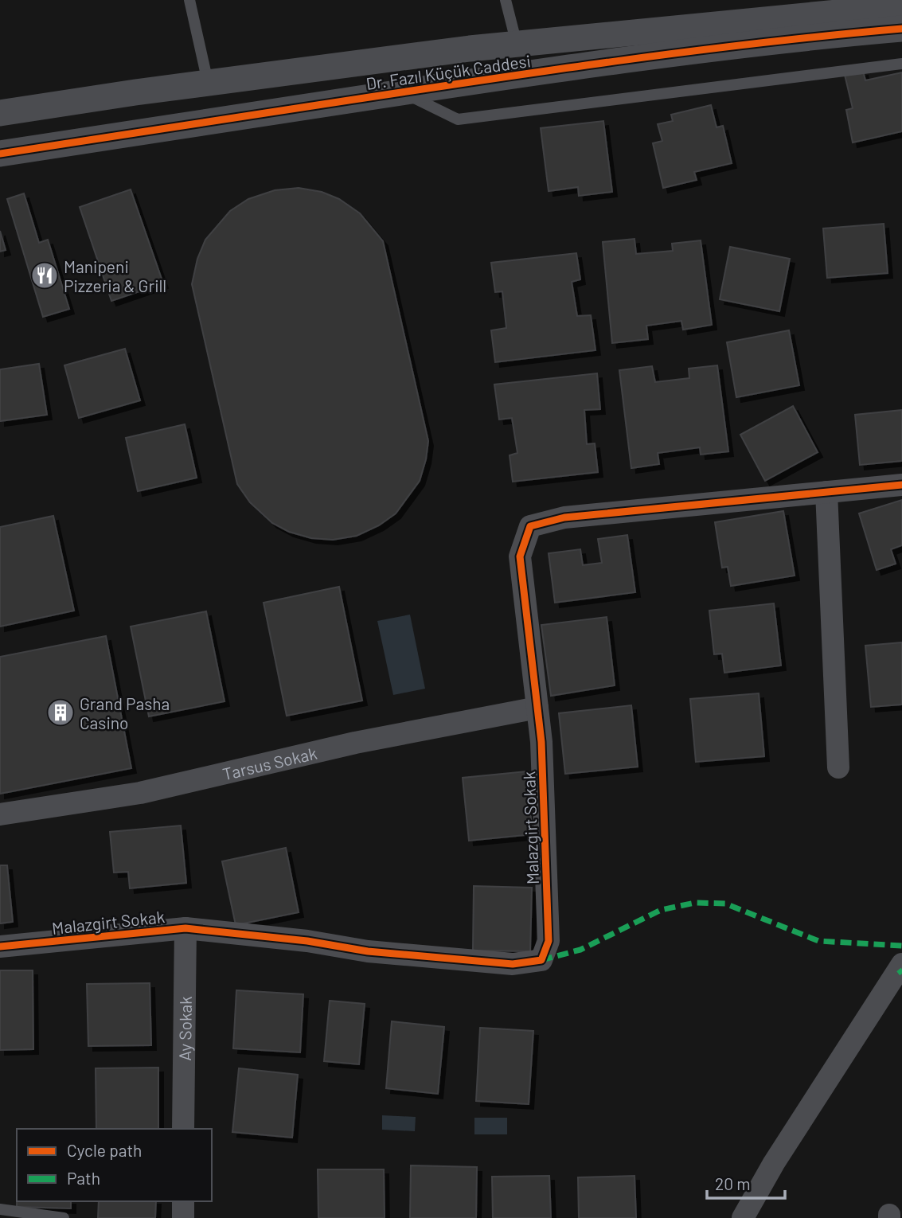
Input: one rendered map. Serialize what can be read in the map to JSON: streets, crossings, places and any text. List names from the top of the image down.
{
  "streets": {
    "street": [
      "Dr. Fazıl Küçük Caddesi",
      "Tarsus Sokak",
      "Malazgirt Sokak",
      "Ay Sokak"
    ]
  },
  "crossings": [
    ["Tarsus Sokak", "Malazgirt Sokak"],
    ["Malazgirt Sokak", "Ay Sokak"]
  ],
  "places": {
    "restaurant": ["Manipeni Pizzeria & Grill"],
    "building": ["Grand Pasha Casino"]
  },
  "legend": ["Cycle path", "Path"],
  "scale_bar": "20 m"
}
